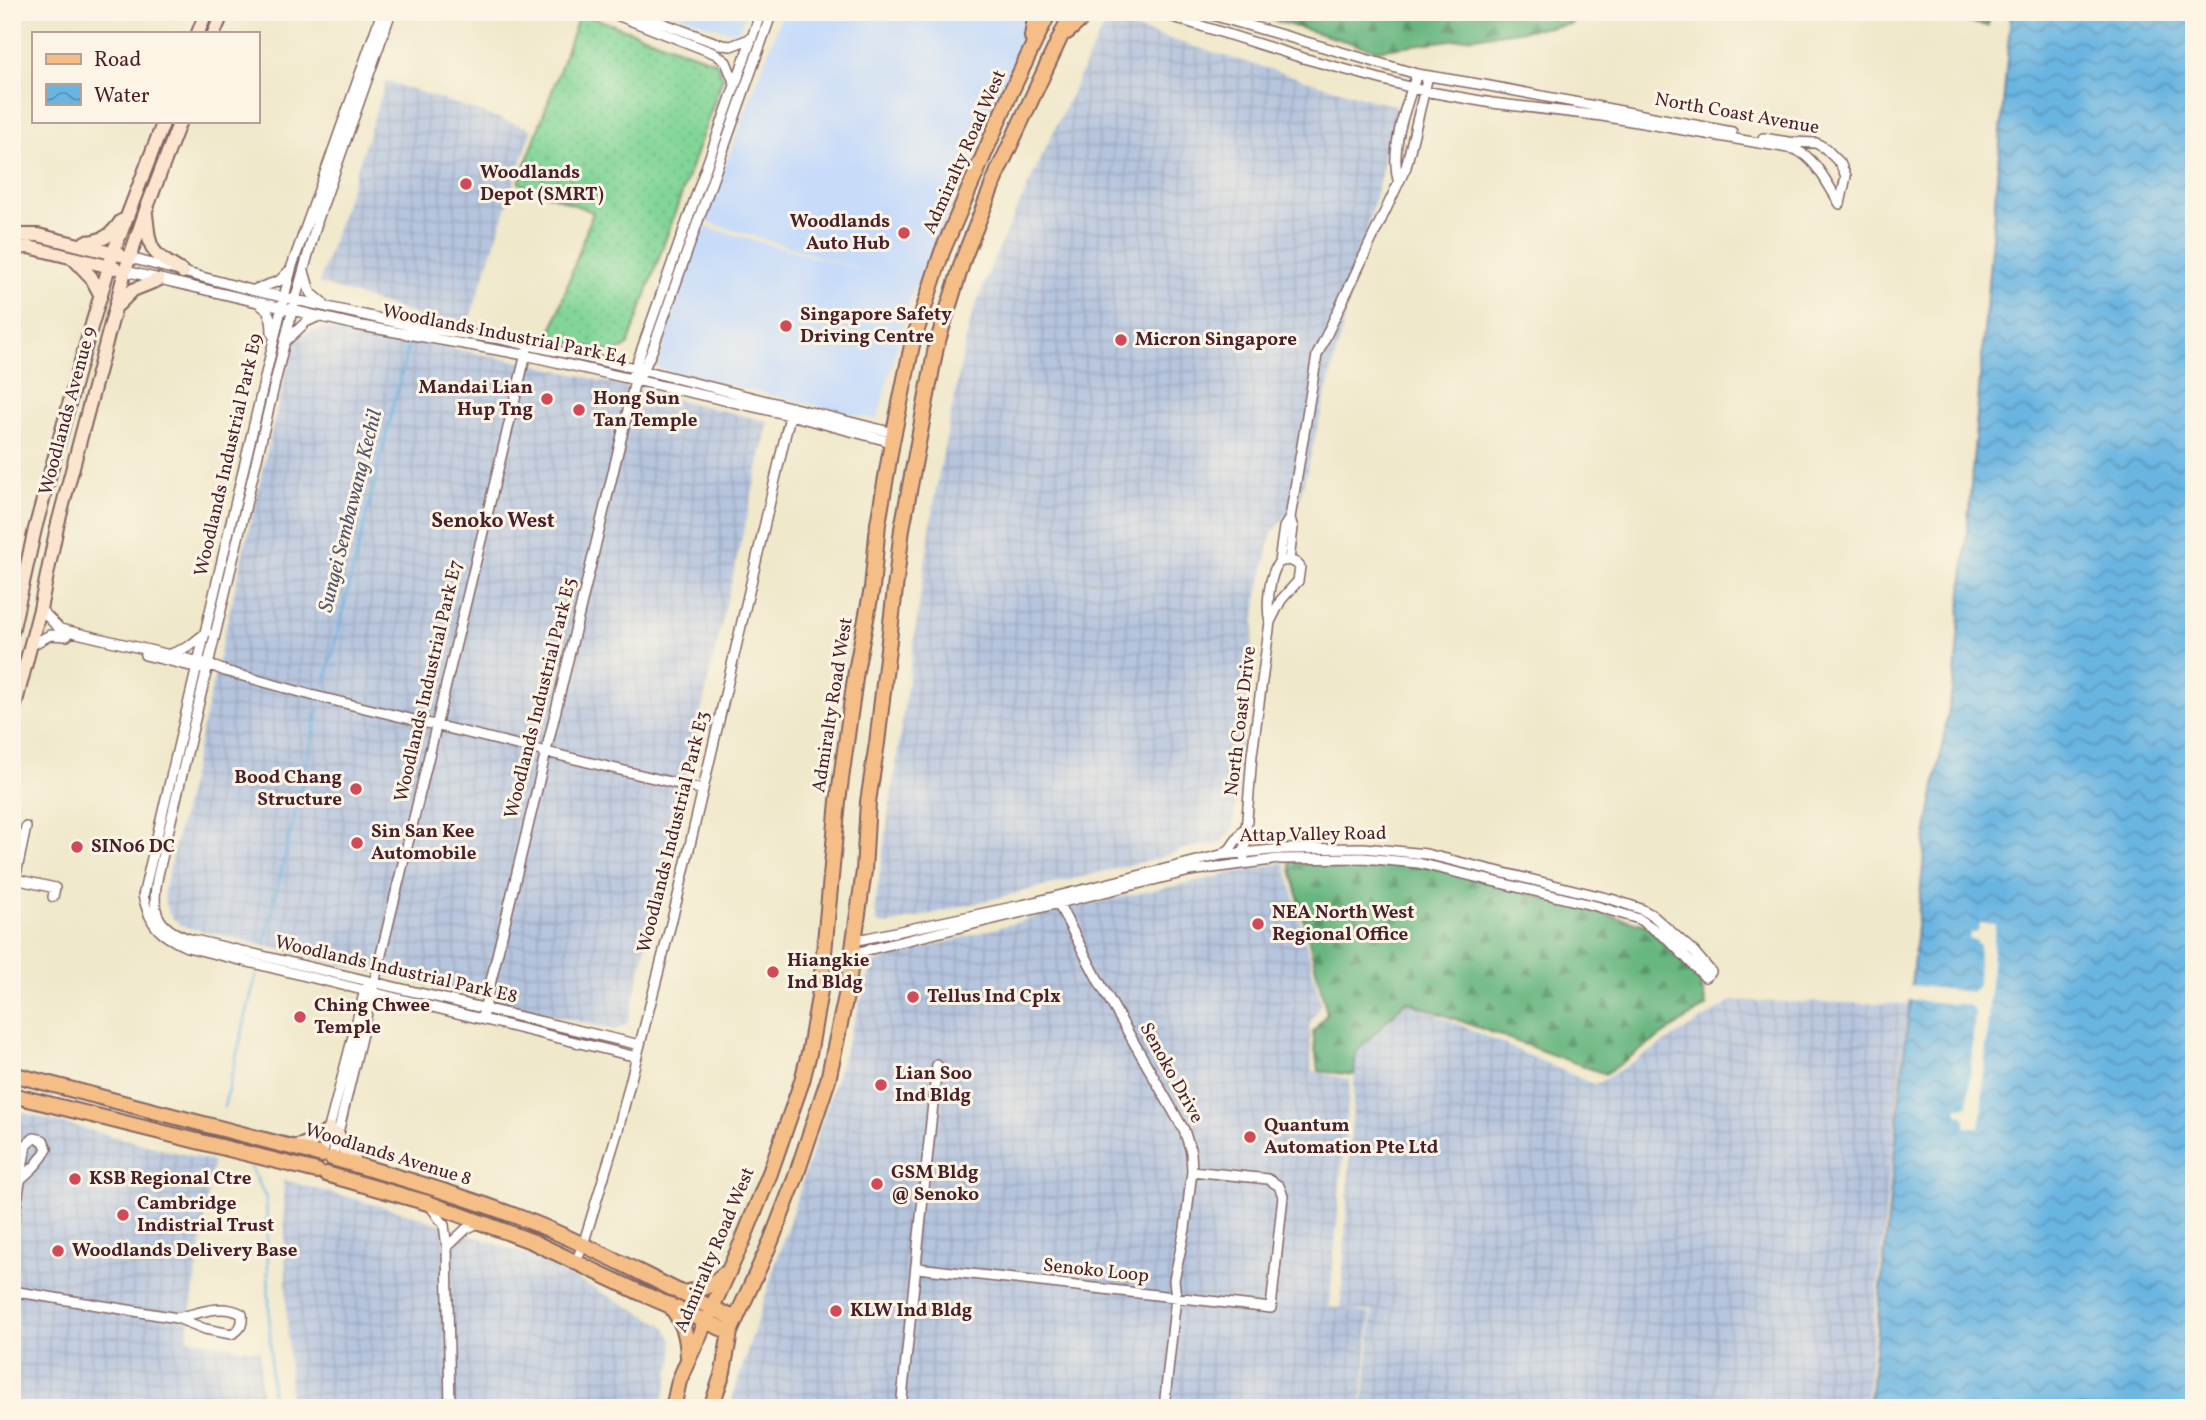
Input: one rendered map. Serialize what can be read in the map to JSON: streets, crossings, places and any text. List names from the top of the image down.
{
  "streets": {
    "main road": [
      "Admiralty Road West",
      "Woodlands Industrial Park E4",
      "Woodlands Avenue 9",
      "Woodlands Avenue 8"
    ],
    "street": [
      "North Coast Avenue",
      "Woodlands Industrial Park E9",
      "Woodlands Industrial Park E7",
      "Woodlands Industrial Park E5",
      "North Coast Drive",
      "Woodlands Industrial Park E3",
      "Attap Valley Road",
      "Woodlands Industrial Park E8",
      "Senoko Drive",
      "Senoko Loop"
    ]
  },
  "crossings": [
    ["North Coast Avenue", "North Coast Drive"],
    ["Admiralty Road West", "Woodlands Industrial Park E4"],
    ["Admiralty Road West", "Attap Valley Road"],
    ["Admiralty Road West", "Woodlands Avenue 8"],
    ["Woodlands Industrial Park E4", "Woodlands Avenue 9"],
    ["Woodlands Industrial Park E4", "Woodlands Industrial Park E9"],
    ["Woodlands Industrial Park E4", "Woodlands Industrial Park E7"],
    ["Woodlands Industrial Park E4", "Woodlands Industrial Park E5"],
    ["Woodlands Industrial Park E4", "Woodlands Industrial Park E3"],
    ["Woodlands Industrial Park E9", "Woodlands Industrial Park E8"],
    ["Woodlands Industrial Park E7", "Woodlands Industrial Park E8"],
    ["Woodlands Industrial Park E7", "Woodlands Avenue 8"],
    ["Woodlands Industrial Park E5", "Woodlands Industrial Park E8"],
    ["North Coast Drive", "Attap Valley Road"],
    ["Woodlands Industrial Park E3", "Woodlands Industrial Park E8"],
    ["Woodlands Industrial Park E3", "Woodlands Avenue 8"],
    ["Attap Valley Road", "Senoko Drive"],
    ["Senoko Drive", "Senoko Loop"]
  ],
  "districts": ["Senoko West"],
  "water": ["Sungei Sembawang Kechil"],
  "places": [
    "Woodlands Depot (SMRT)",
    "Woodlands Auto Hub",
    "Singapore Safety Driving Centre",
    "Micron Singapore",
    "Mandai Lian Hup Tng",
    "Hong Sun Tan Temple",
    "Bood Chang Structure",
    "Sin San Kee Automobile",
    "SIN06 DC",
    "NEA North West Regional Office",
    "Hiangkie Ind Bldg",
    "Tellus Ind Cplx",
    "Ching Chwee Temple",
    "Lian Soo Ind Bldg",
    "Quantum Automation Pte Ltd",
    "KSB Regional Ctre",
    "GSM Bldg @ Senoko",
    "Cambridge Indistrial Trust",
    "Woodlands Delivery Base",
    "KLW Ind Bldg"
  ],
  "legend": ["Road", "Water"]
}
